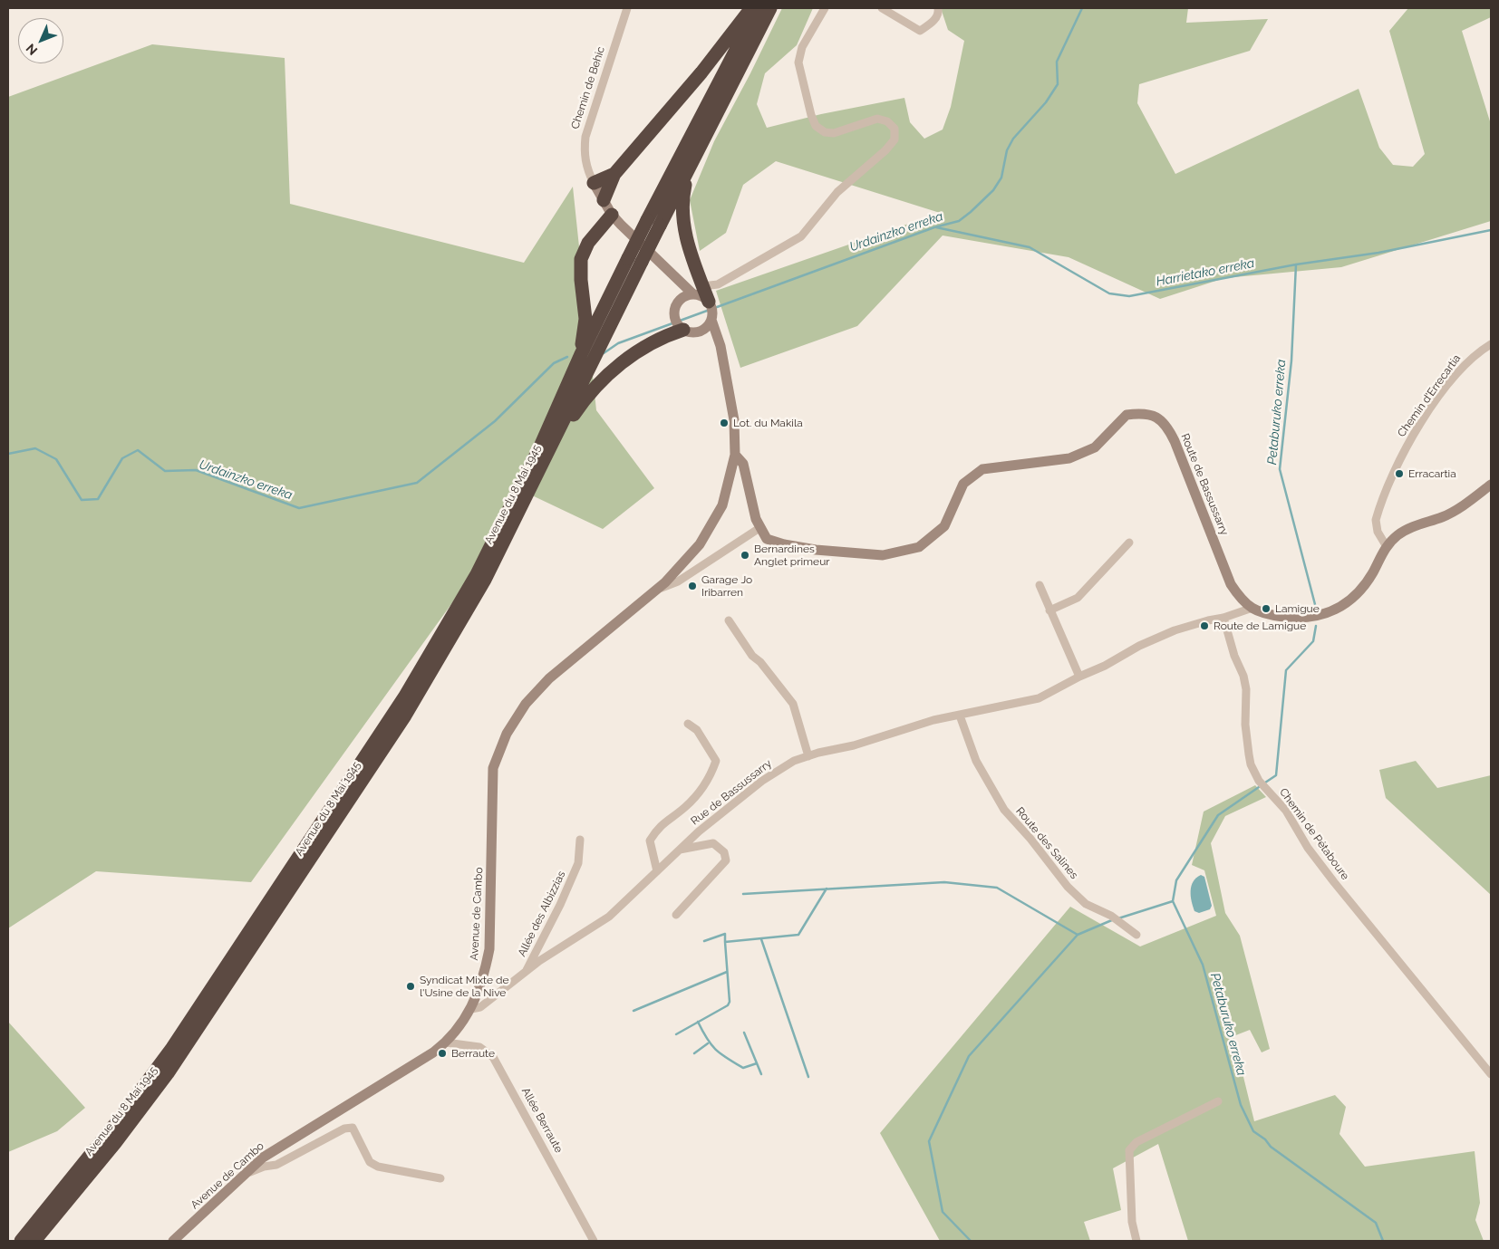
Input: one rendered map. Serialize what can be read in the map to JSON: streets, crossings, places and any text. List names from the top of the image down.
{
  "streets": {
    "highway": ["Avenue du 8 Mai 1945"],
    "street": [
      "Chemin de Behic",
      "Chemin d'Errecartia",
      "Route de Bassussarry",
      "Rue de Bassussarry",
      "Chemin de Pétaboure",
      "Route des Salines",
      "Avenue de Cambo",
      "Allée des Albizzias",
      "Allée Berraute"
    ]
  },
  "crossings": [
    ["Chemin de Behic", "Avenue de Cambo"],
    ["Route de Bassussarry", "Avenue de Cambo"],
    ["Rue de Bassussarry", "Route des Salines"],
    ["Rue de Bassussarry", "Avenue de Cambo"],
    ["Rue de Bassussarry", "Allée des Albizzias"],
    ["Avenue de Cambo", "Allée Berraute"]
  ],
  "water": ["Urdainzko erreka", "Harrietako erreka", "Petaburuko erreka"],
  "places": [
    "Lot. du Makila",
    "Erracartia",
    "Bernardines Anglet primeur",
    "Garage Jo Iribarren",
    "Lamigue",
    "Route de Lamigue",
    "Syndicat Mixte de l'Usine de la Nive",
    "Berraute"
  ],
  "north": "bottom left"
}
